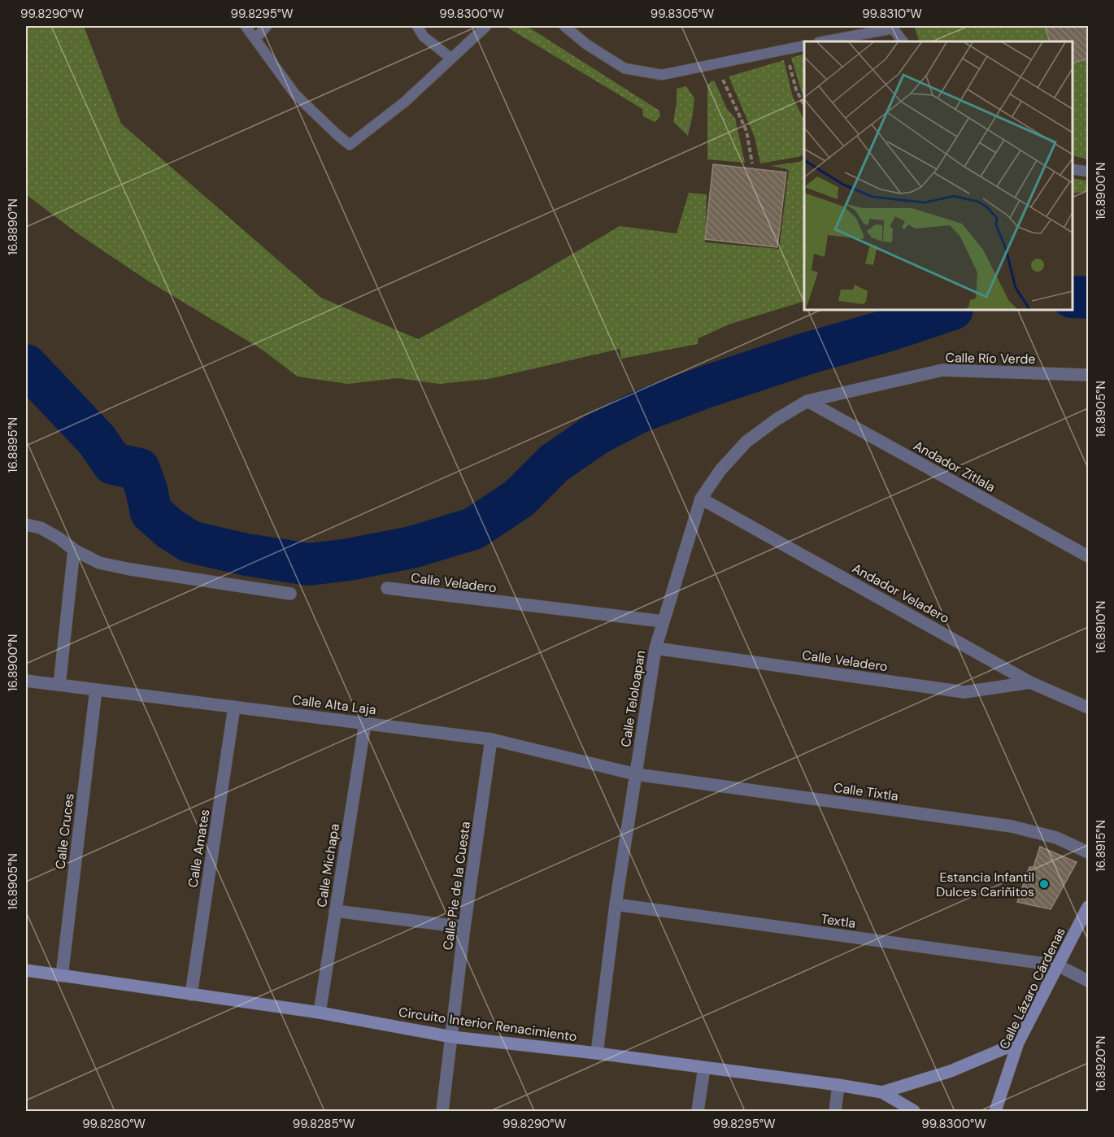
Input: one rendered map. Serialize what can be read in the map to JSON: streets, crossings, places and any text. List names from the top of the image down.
{
  "streets": {
    "main road": ["Calle Lázaro Cárdenas", "Circuito Interior Renacimiento"],
    "street": [
      "Calle Río Verde",
      "Andador Zitlala",
      "Calle Veladero",
      "Andador Veladero",
      "Calle Teloloapan",
      "Calle Alta Laja",
      "Calle Tixtla",
      "Calle Cruces",
      "Calle Amates",
      "Calle Michapa",
      "Calle Pie de la Cuesta",
      "Textla"
    ]
  },
  "crossings": [
    ["Calle Río Verde", "Andador Zitlala"],
    ["Calle Río Verde", "Calle Teloloapan"],
    ["Andador Zitlala", "Calle Teloloapan"],
    ["Calle Veladero", "Andador Veladero"],
    ["Calle Veladero", "Calle Teloloapan"],
    ["Andador Veladero", "Calle Teloloapan"],
    ["Calle Teloloapan", "Calle Alta Laja"],
    ["Calle Teloloapan", "Calle Tixtla"],
    ["Calle Teloloapan", "Textla"],
    ["Calle Teloloapan", "Circuito Interior Renacimiento"],
    ["Calle Alta Laja", "Calle Tixtla"],
    ["Calle Alta Laja", "Calle Cruces"],
    ["Calle Alta Laja", "Calle Amates"],
    ["Calle Alta Laja", "Calle Michapa"],
    ["Calle Alta Laja", "Calle Pie de la Cuesta"],
    ["Calle Cruces", "Circuito Interior Renacimiento"],
    ["Calle Amates", "Circuito Interior Renacimiento"],
    ["Calle Michapa", "Circuito Interior Renacimiento"],
    ["Calle Pie de la Cuesta", "Circuito Interior Renacimiento"],
    ["Textla", "Calle Lázaro Cárdenas"]
  ],
  "places": ["Estancia Infantil Dulces Cariñitos"],
  "coordinates": [
    "99.8290°W",
    "99.8295°W",
    "99.8300°W",
    "99.8305°W",
    "99.8310°W",
    "16.8900°N",
    "16.8890°N",
    "16.8905°N",
    "16.8895°N",
    "16.8910°N",
    "16.8915°N",
    "16.8920°N",
    "99.8280°W",
    "99.8285°W"
  ]
}
